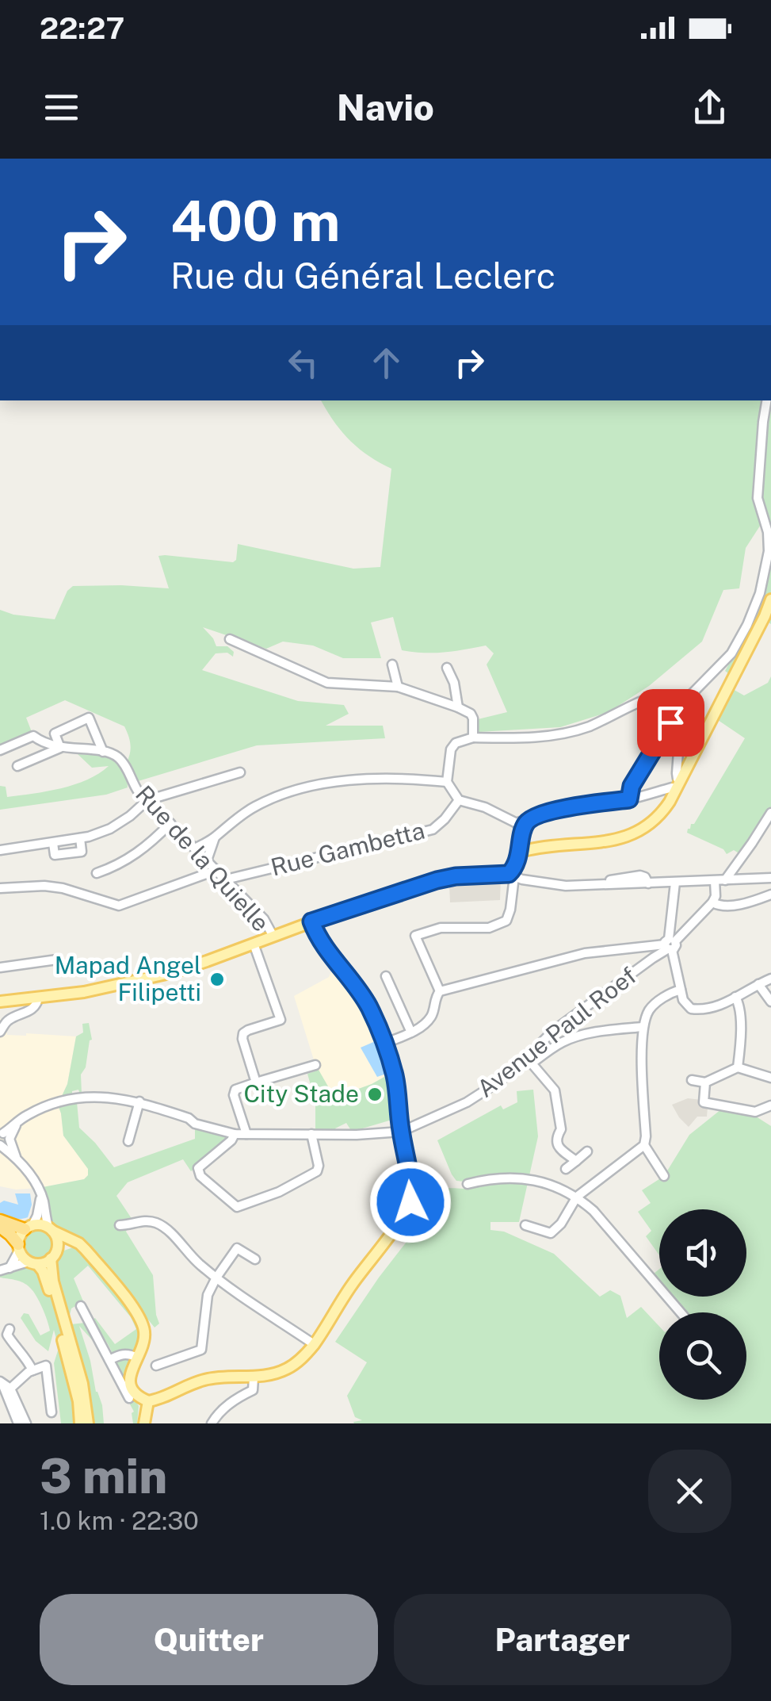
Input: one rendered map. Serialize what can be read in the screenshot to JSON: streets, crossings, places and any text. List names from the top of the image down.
{
  "streets": {
    "street": ["Rue Gambetta", "Rue de la Quielle", "Avenue Paul Roef"]
  },
  "crossings": [
    ["Rue Gambetta", "Rue de la Quielle"]
  ],
  "places": ["Mapad Angel Filipetti", "City Stade"],
  "page": {
    "status": "22:27",
    "header": "Navio",
    "turn": ["400 m", "Rue du Général Leclerc"],
    "heading": ["3 min", "1.0 km · 22:30"],
    "buttons": ["Quitter", "Partager"]
  }
}
